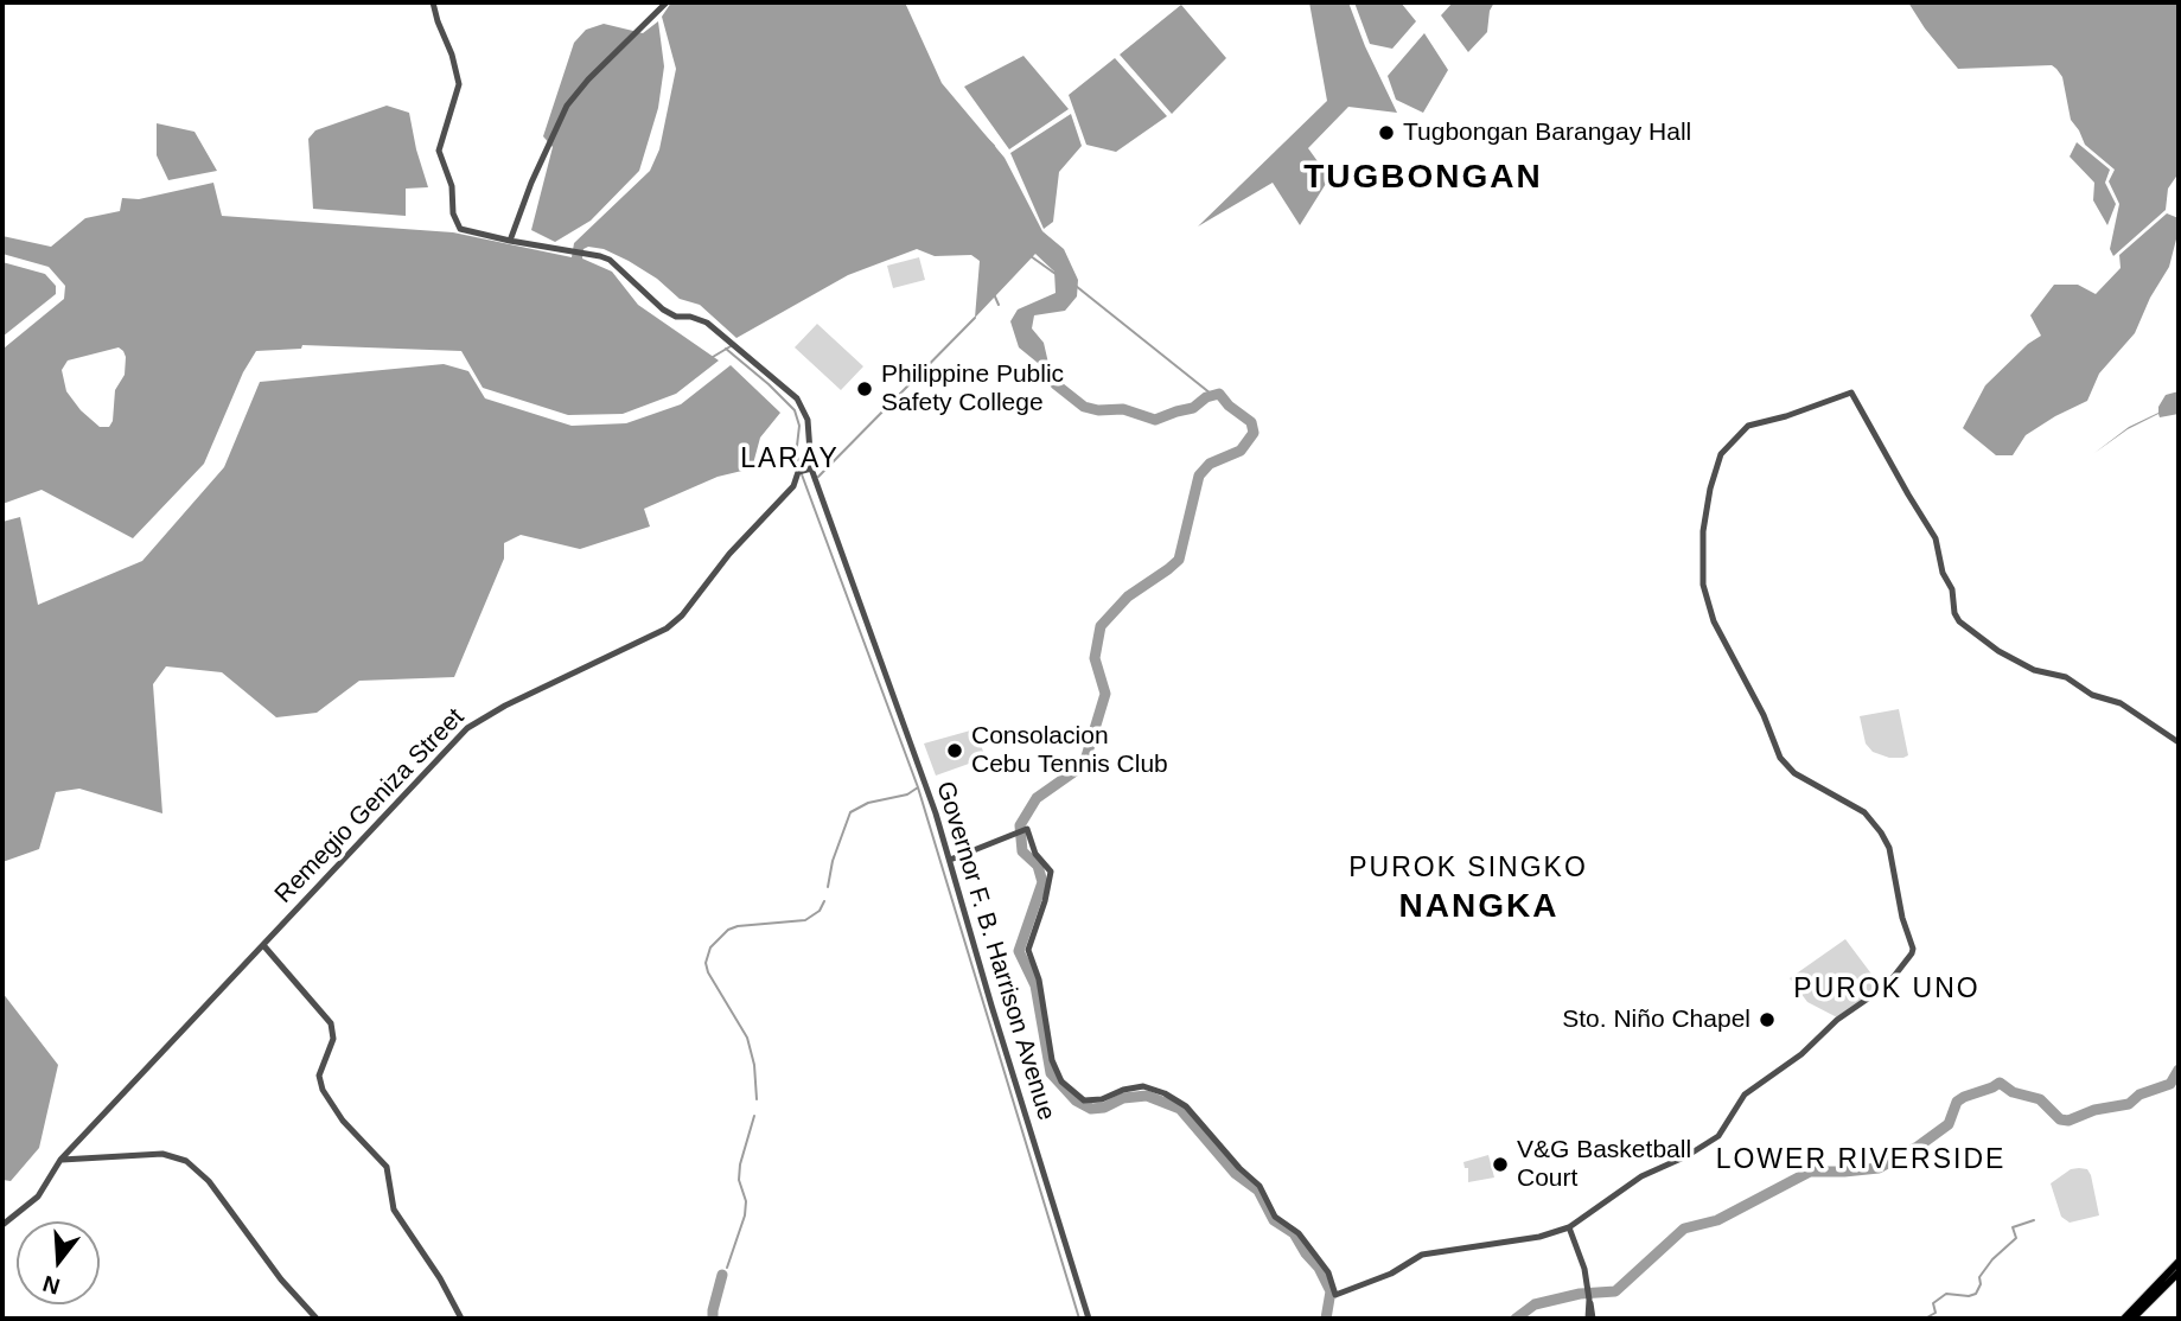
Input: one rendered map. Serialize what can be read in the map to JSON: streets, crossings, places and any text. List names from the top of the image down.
{
  "streets": {
    "street": ["Remegio Geniza Street", "Governor F. B. Harrison Avenue"]
  },
  "crossings": [
    ["Remegio Geniza Street", "Governor F. B. Harrison Avenue"]
  ],
  "districts": [
    "TUGBONGAN",
    "LARAY",
    "PUROK SINGKO",
    "NANGKA",
    "PUROK UNO",
    "LOWER RIVERSIDE"
  ],
  "places": [
    "Tugbongan Barangay Hall",
    "Philippine Public Safety College",
    "Consolacion Cebu Tennis Club",
    "Sto. Niño Chapel",
    "V&G Basketball Court"
  ],
  "north": "bottom"
}
